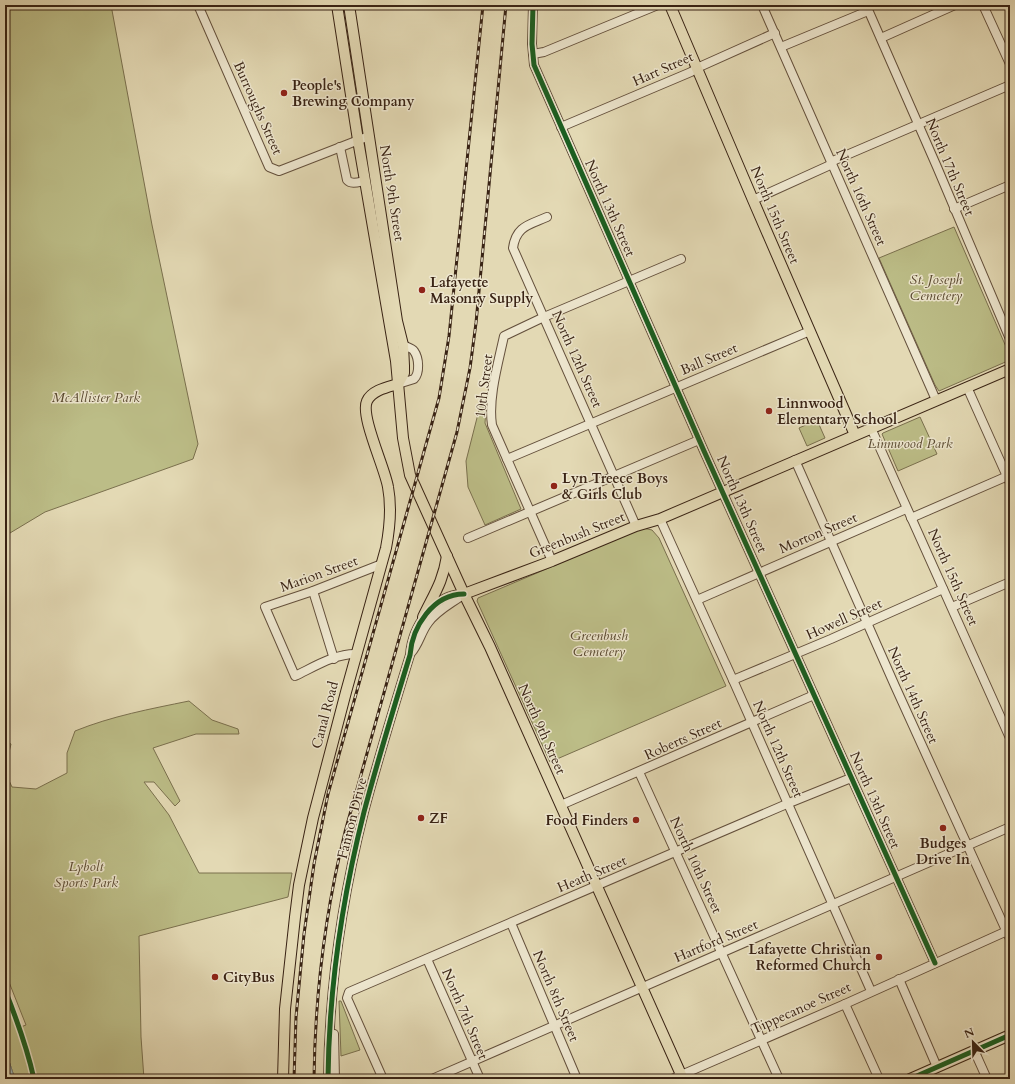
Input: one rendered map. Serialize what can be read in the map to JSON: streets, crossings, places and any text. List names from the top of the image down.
{
  "streets": {
    "main road": [
      "North 9th Street",
      "North 15th Street",
      "Greenbush Street",
      "Canal Road"
    ],
    "street": [
      "Hart Street",
      "Burroughs Street",
      "North 17th Street",
      "North 16th Street",
      "North 13th Street",
      "North 12th Street",
      "Ball Street",
      "10th Street",
      "Morton Street",
      "Marion Street",
      "Howell Street",
      "North 14th Street",
      "Roberts Street",
      "Fannon Drive",
      "North 10th Street",
      "Heath Street",
      "Hartford Street",
      "North 8th Street",
      "Tippecanoe Street",
      "North 7th Street"
    ]
  },
  "crossings": [
    ["Hart Street", "North 16th Street"],
    ["Hart Street", "North 13th Street"],
    ["Hart Street", "North 15th Street"],
    ["Burroughs Street", "North 9th Street"],
    ["North 9th Street", "Greenbush Street"],
    ["North 9th Street", "Canal Road"],
    ["North 9th Street", "Roberts Street"],
    ["North 9th Street", "Fannon Drive"],
    ["North 9th Street", "Heath Street"],
    ["North 9th Street", "Hartford Street"],
    ["North 9th Street", "Tippecanoe Street"],
    ["North 16th Street", "Greenbush Street"],
    ["North 13th Street", "Ball Street"],
    ["North 13th Street", "Morton Street"],
    ["North 13th Street", "Greenbush Street"],
    ["North 13th Street", "Howell Street"],
    ["North 13th Street", "Roberts Street"],
    ["North 13th Street", "Heath Street"],
    ["North 13th Street", "Hartford Street"],
    ["North 13th Street", "Tippecanoe Street"],
    ["North 15th Street", "Ball Street"],
    ["North 15th Street", "Morton Street"],
    ["North 15th Street", "Greenbush Street"],
    ["North 15th Street", "Howell Street"],
    ["North 12th Street", "Ball Street"],
    ["North 12th Street", "10th Street"],
    ["North 12th Street", "Morton Street"],
    ["North 12th Street", "Greenbush Street"],
    ["North 12th Street", "Howell Street"],
    ["North 12th Street", "Roberts Street"],
    ["North 12th Street", "Heath Street"],
    ["North 12th Street", "Hartford Street"],
    ["North 12th Street", "Tippecanoe Street"],
    ["Ball Street", "10th Street"],
    ["Morton Street", "North 14th Street"],
    ["Greenbush Street", "North 14th Street"],
    ["Greenbush Street", "Fannon Drive"],
    ["Marion Street", "Canal Road"],
    ["Howell Street", "North 14th Street"],
    ["North 14th Street", "Hartford Street"],
    ["North 14th Street", "Tippecanoe Street"],
    ["Roberts Street", "North 10th Street"],
    ["North 10th Street", "Heath Street"],
    ["North 10th Street", "Hartford Street"],
    ["North 10th Street", "Tippecanoe Street"],
    ["Heath Street", "North 8th Street"],
    ["Heath Street", "North 7th Street"],
    ["Hartford Street", "North 8th Street"],
    ["Hartford Street", "North 7th Street"]
  ],
  "parks": [
    "St. Joseph Cemetery",
    "McAllister Park",
    "Linnwood Park",
    "Greenbush Cemetery",
    "Lybolt Sports Park"
  ],
  "places": [
    "People's Brewing Company",
    "Lafayette Masonry Supply",
    "Linnwood Elementary School",
    "Lyn Treece Boys & Girls Club",
    "ZF",
    "Food Finders",
    "Budges Drive In",
    "Lafayette Christian Reformed Church",
    "CityBus"
  ],
  "north": "top left"
}
